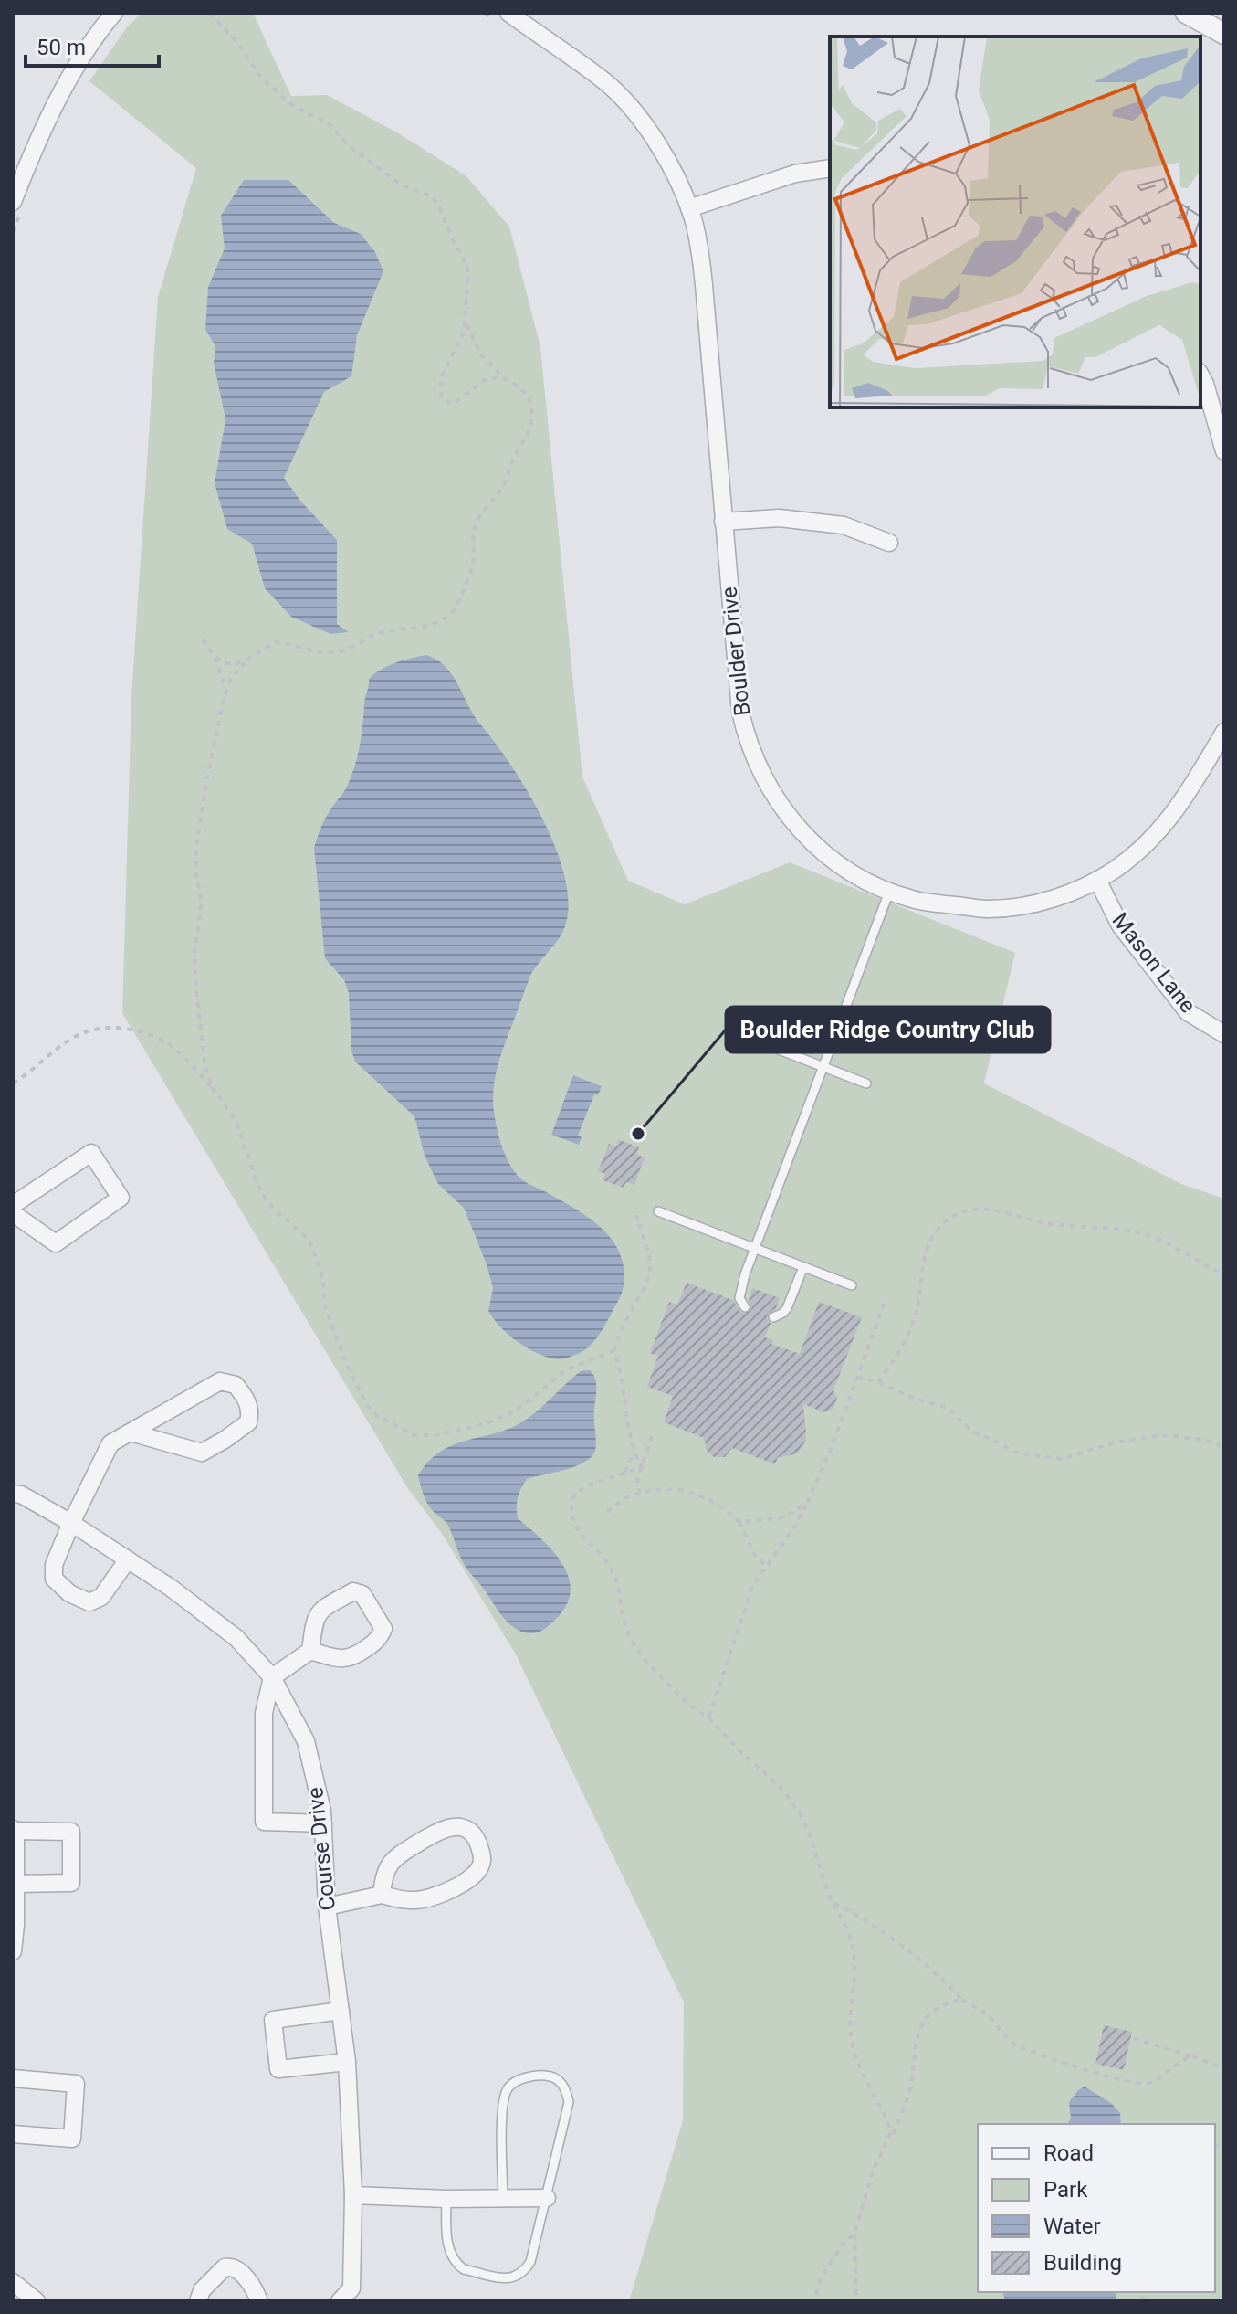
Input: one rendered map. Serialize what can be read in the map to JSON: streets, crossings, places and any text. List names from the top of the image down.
{
  "streets": {
    "street": ["Boulder Drive", "Mason Lane", "Course Drive"]
  },
  "crossings": [
    ["Boulder Drive", "Mason Lane"]
  ],
  "places": ["Boulder Ridge Country Club"],
  "legend": [
    "Road",
    "Park",
    "Water",
    "Building"
  ],
  "scale_bar": "50 m"
}
